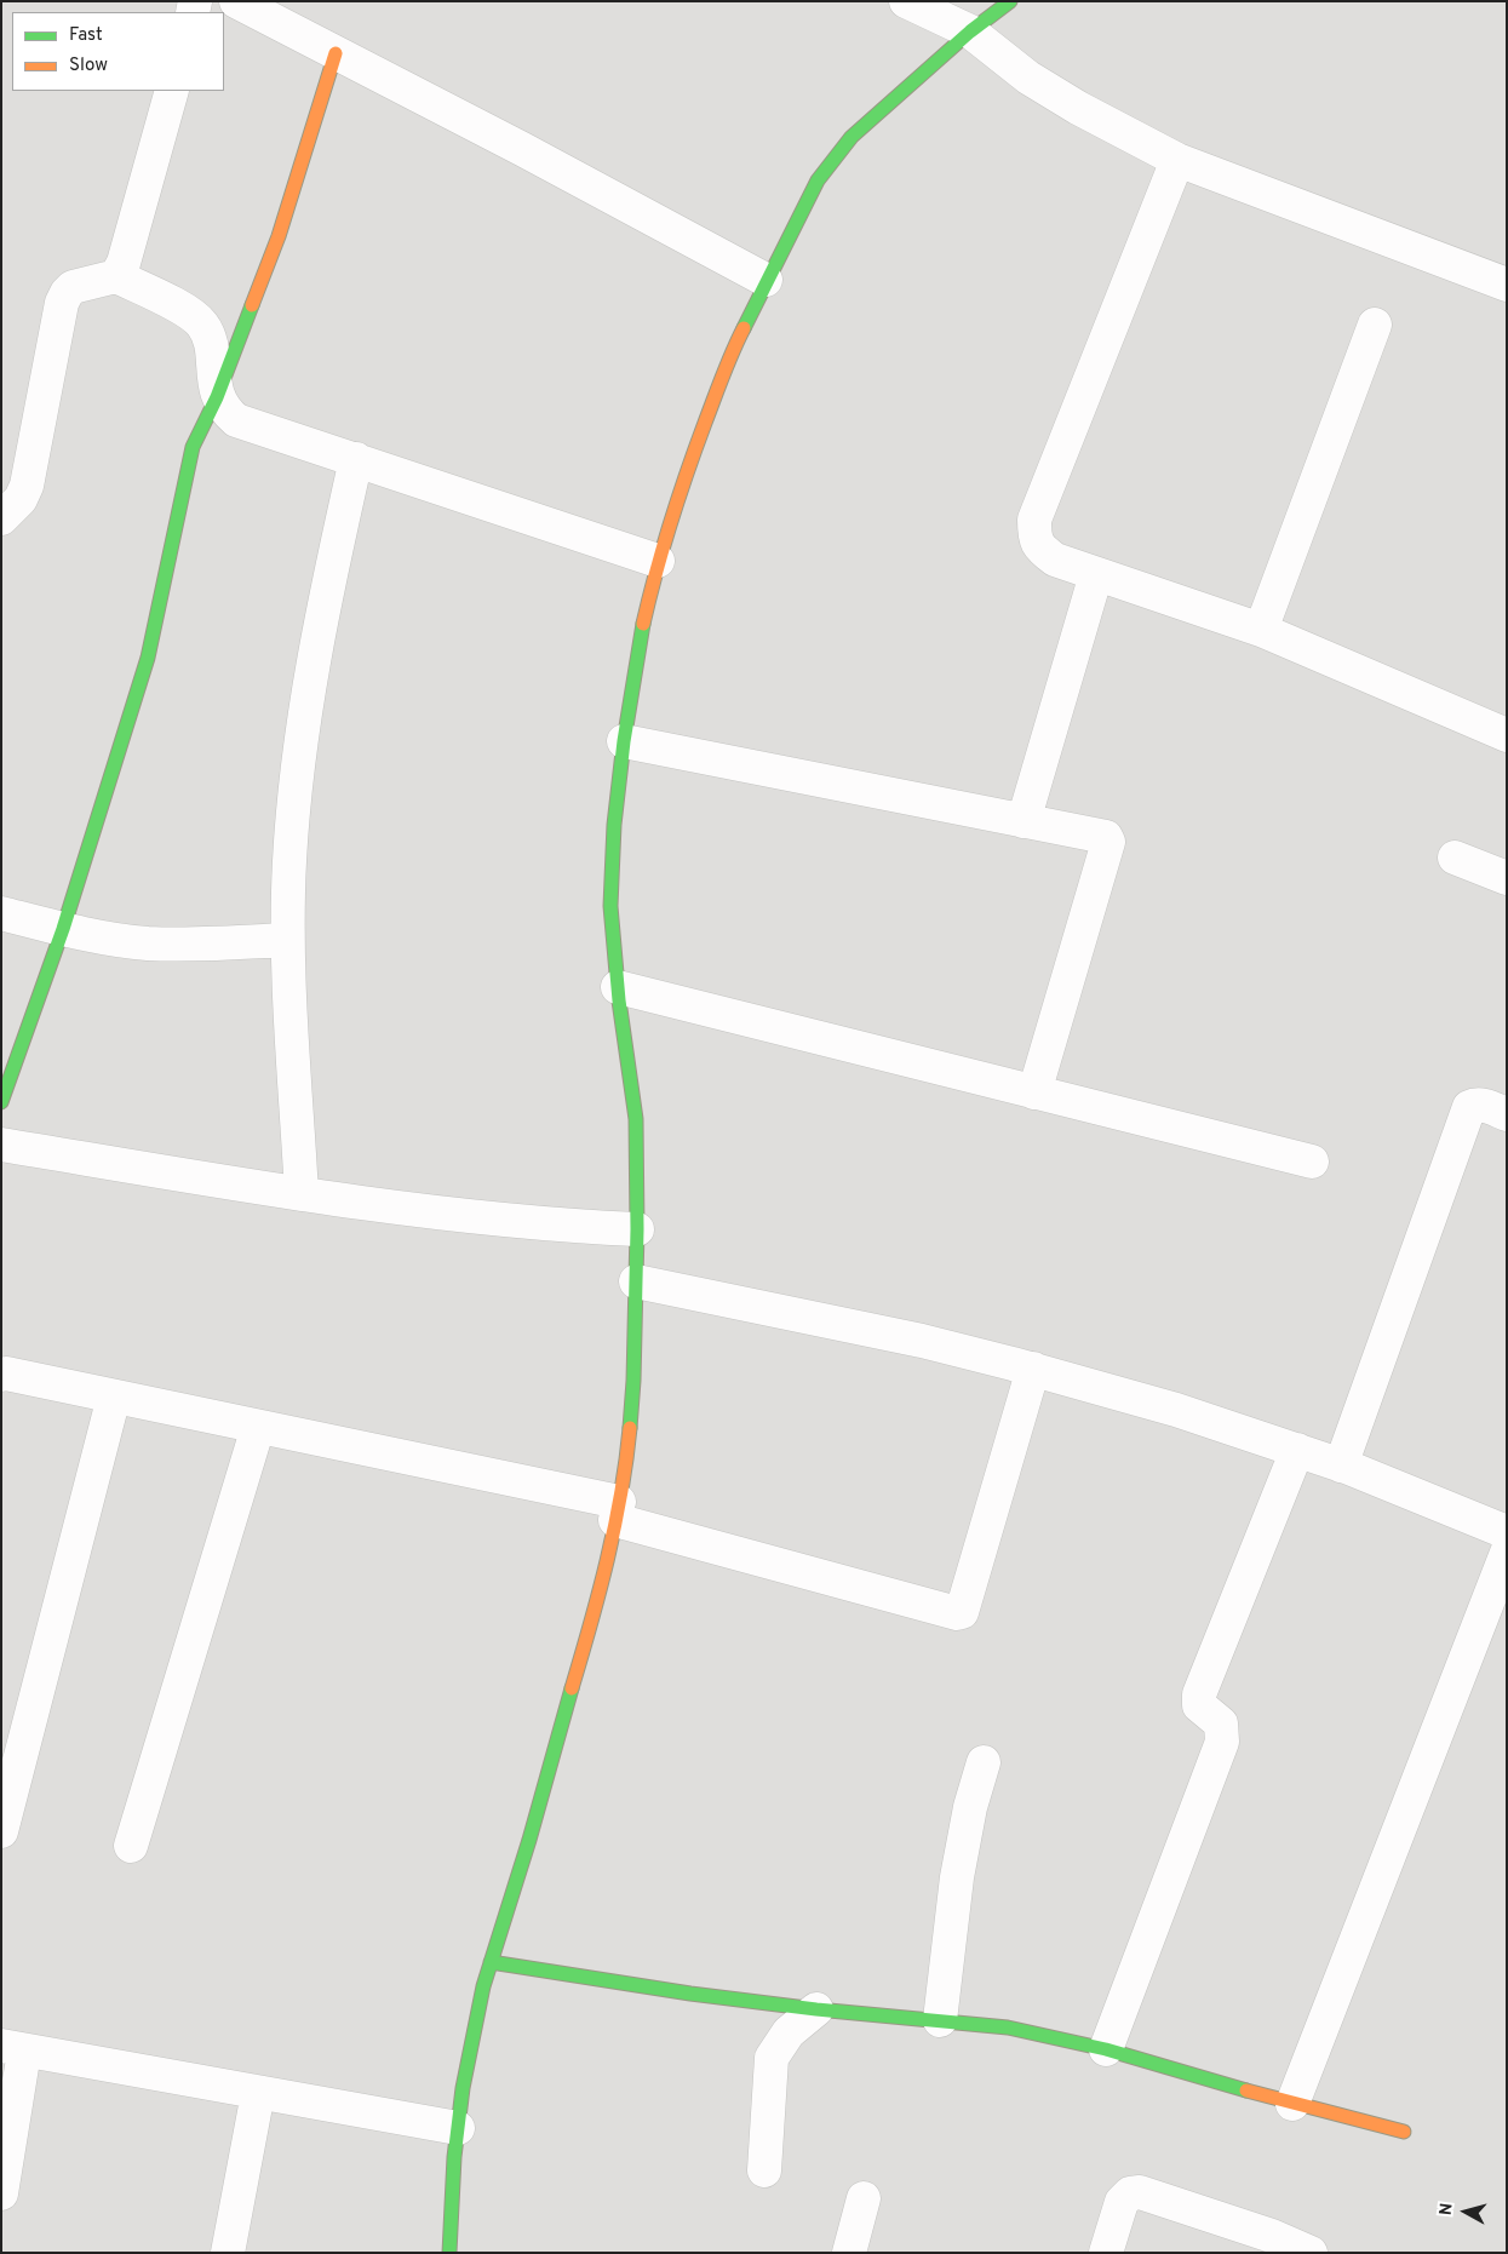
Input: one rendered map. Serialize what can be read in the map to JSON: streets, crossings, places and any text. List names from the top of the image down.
{
  "legend": ["Fast", "Slow"],
  "north": "left"
}
